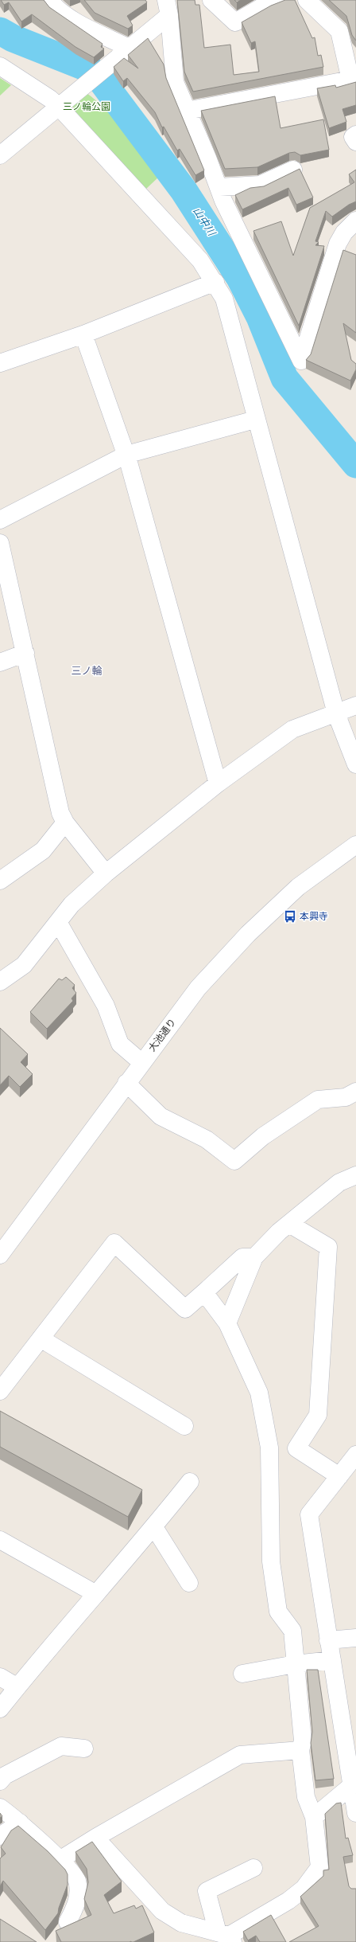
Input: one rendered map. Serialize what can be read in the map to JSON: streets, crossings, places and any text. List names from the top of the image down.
{
  "streets": {
    "street": ["大池通り"]
  },
  "districts": ["三ノ輪"],
  "water": ["山中川"],
  "parks": ["三ノ輪公園"],
  "places": {
    "bus stop": ["本興寺"]
  }
}
